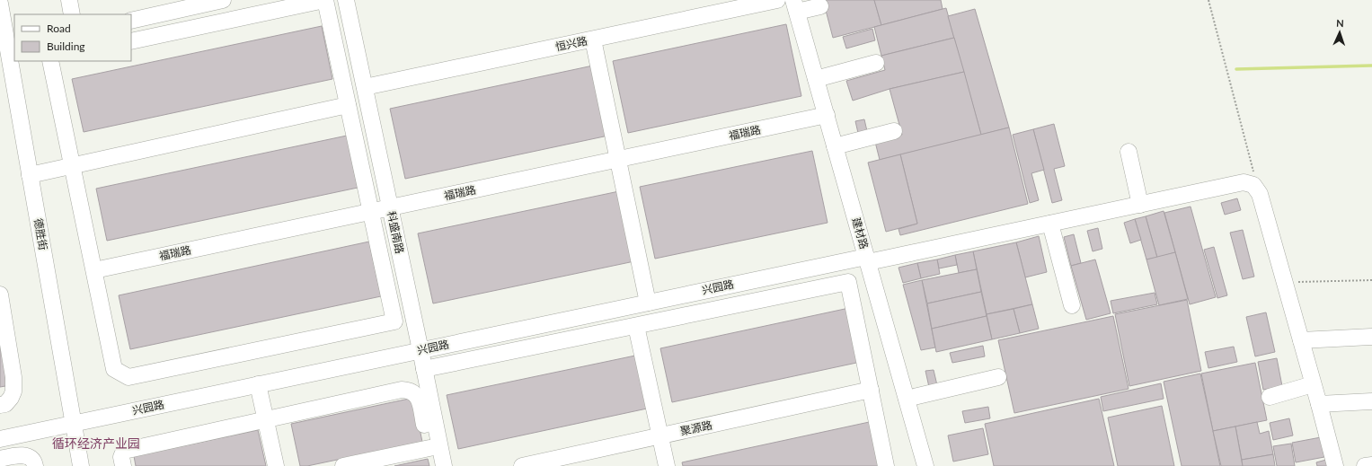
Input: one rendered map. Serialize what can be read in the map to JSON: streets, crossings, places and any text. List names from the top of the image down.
{
  "streets": {
    "street": [
      "恒兴路",
      "福瑞路",
      "科盛南路",
      "建材路",
      "德胜街",
      "兴园路",
      "聚源路"
    ]
  },
  "crossings": [
    ["恒兴路", "科盛南路"],
    ["福瑞路", "科盛南路"],
    ["福瑞路", "建材路"],
    ["科盛南路", "兴园路"],
    ["建材路", "兴园路"],
    ["德胜街", "兴园路"]
  ],
  "districts": ["循环经济产业园"],
  "legend": ["Road", "Building"],
  "north": "top"
}
